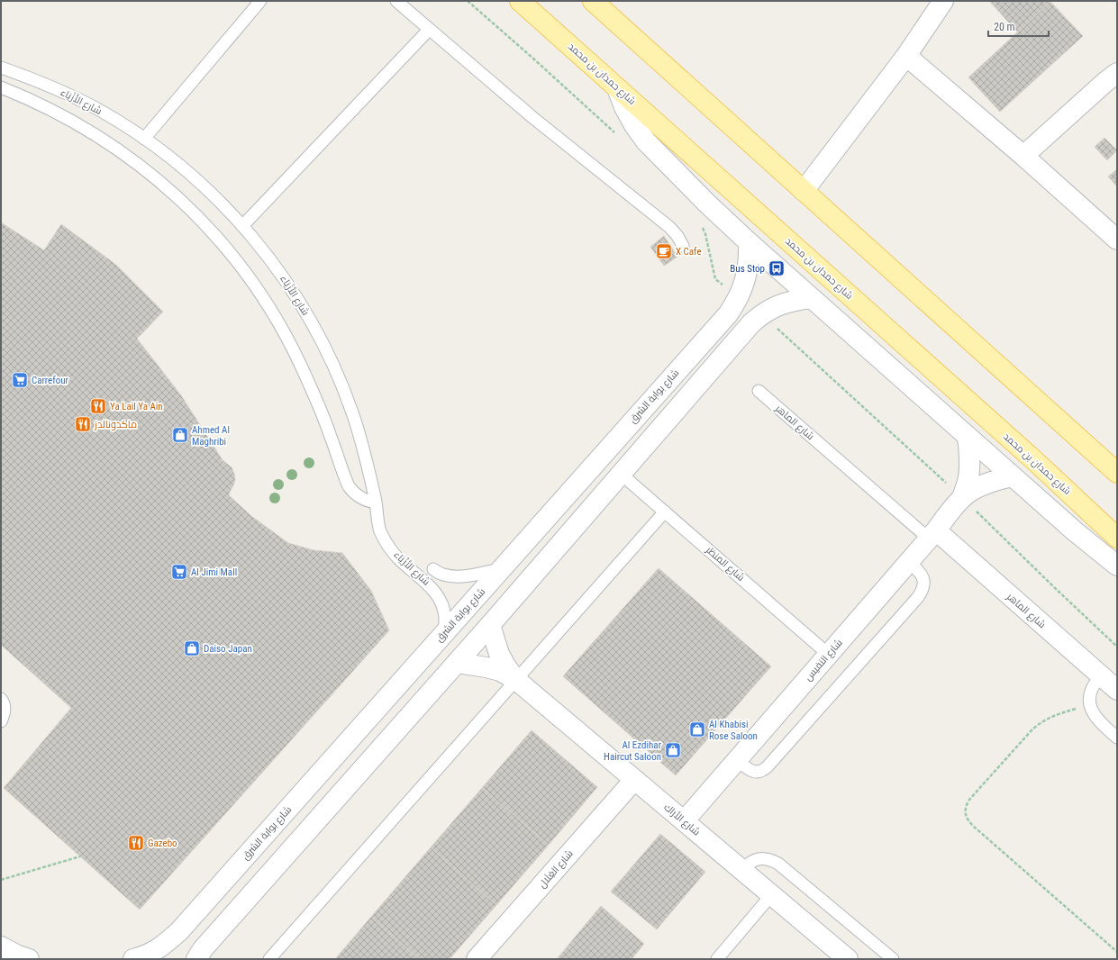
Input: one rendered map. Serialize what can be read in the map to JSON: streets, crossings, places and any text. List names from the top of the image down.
{
  "streets": {
    "main road": ["شارع حمدان بن محمد"],
    "street": [
      "شارع بوابة الشرق",
      "شارع الماهر",
      "شارع النفيس",
      "شارع الأراك",
      "شارع الغِلَال"
    ],
    "lane": ["شارع الأَزْيَاء", "شارع المنظر"]
  },
  "crossings": [
    ["شارع الأَزْيَاء", "شارع بوابة الشرق"],
    ["شارع الماهر", "شارع النفيس"],
    ["شارع المنظر", "شارع النفيس"],
    ["شارع النفيس", "شارع الأراك"],
    ["شارع الأراك", "شارع الغِلَال"]
  ],
  "places": {
    "cafe": ["X Cafe"],
    "bus stop": ["Bus Stop"],
    "supermarket": ["Carrefour", "Al Jimi Mall"],
    "restaurant": ["Ya Lail Ya Ain", "ماكدونالدز", "Gazebo"],
    "shop": [
      "Ahmed Al Maghribi",
      "Daiso Japan",
      "Al Khabisi Rose Saloon",
      "Al Ezdihar Haircut Saloon"
    ]
  },
  "scale_bar": "20 m"
}
